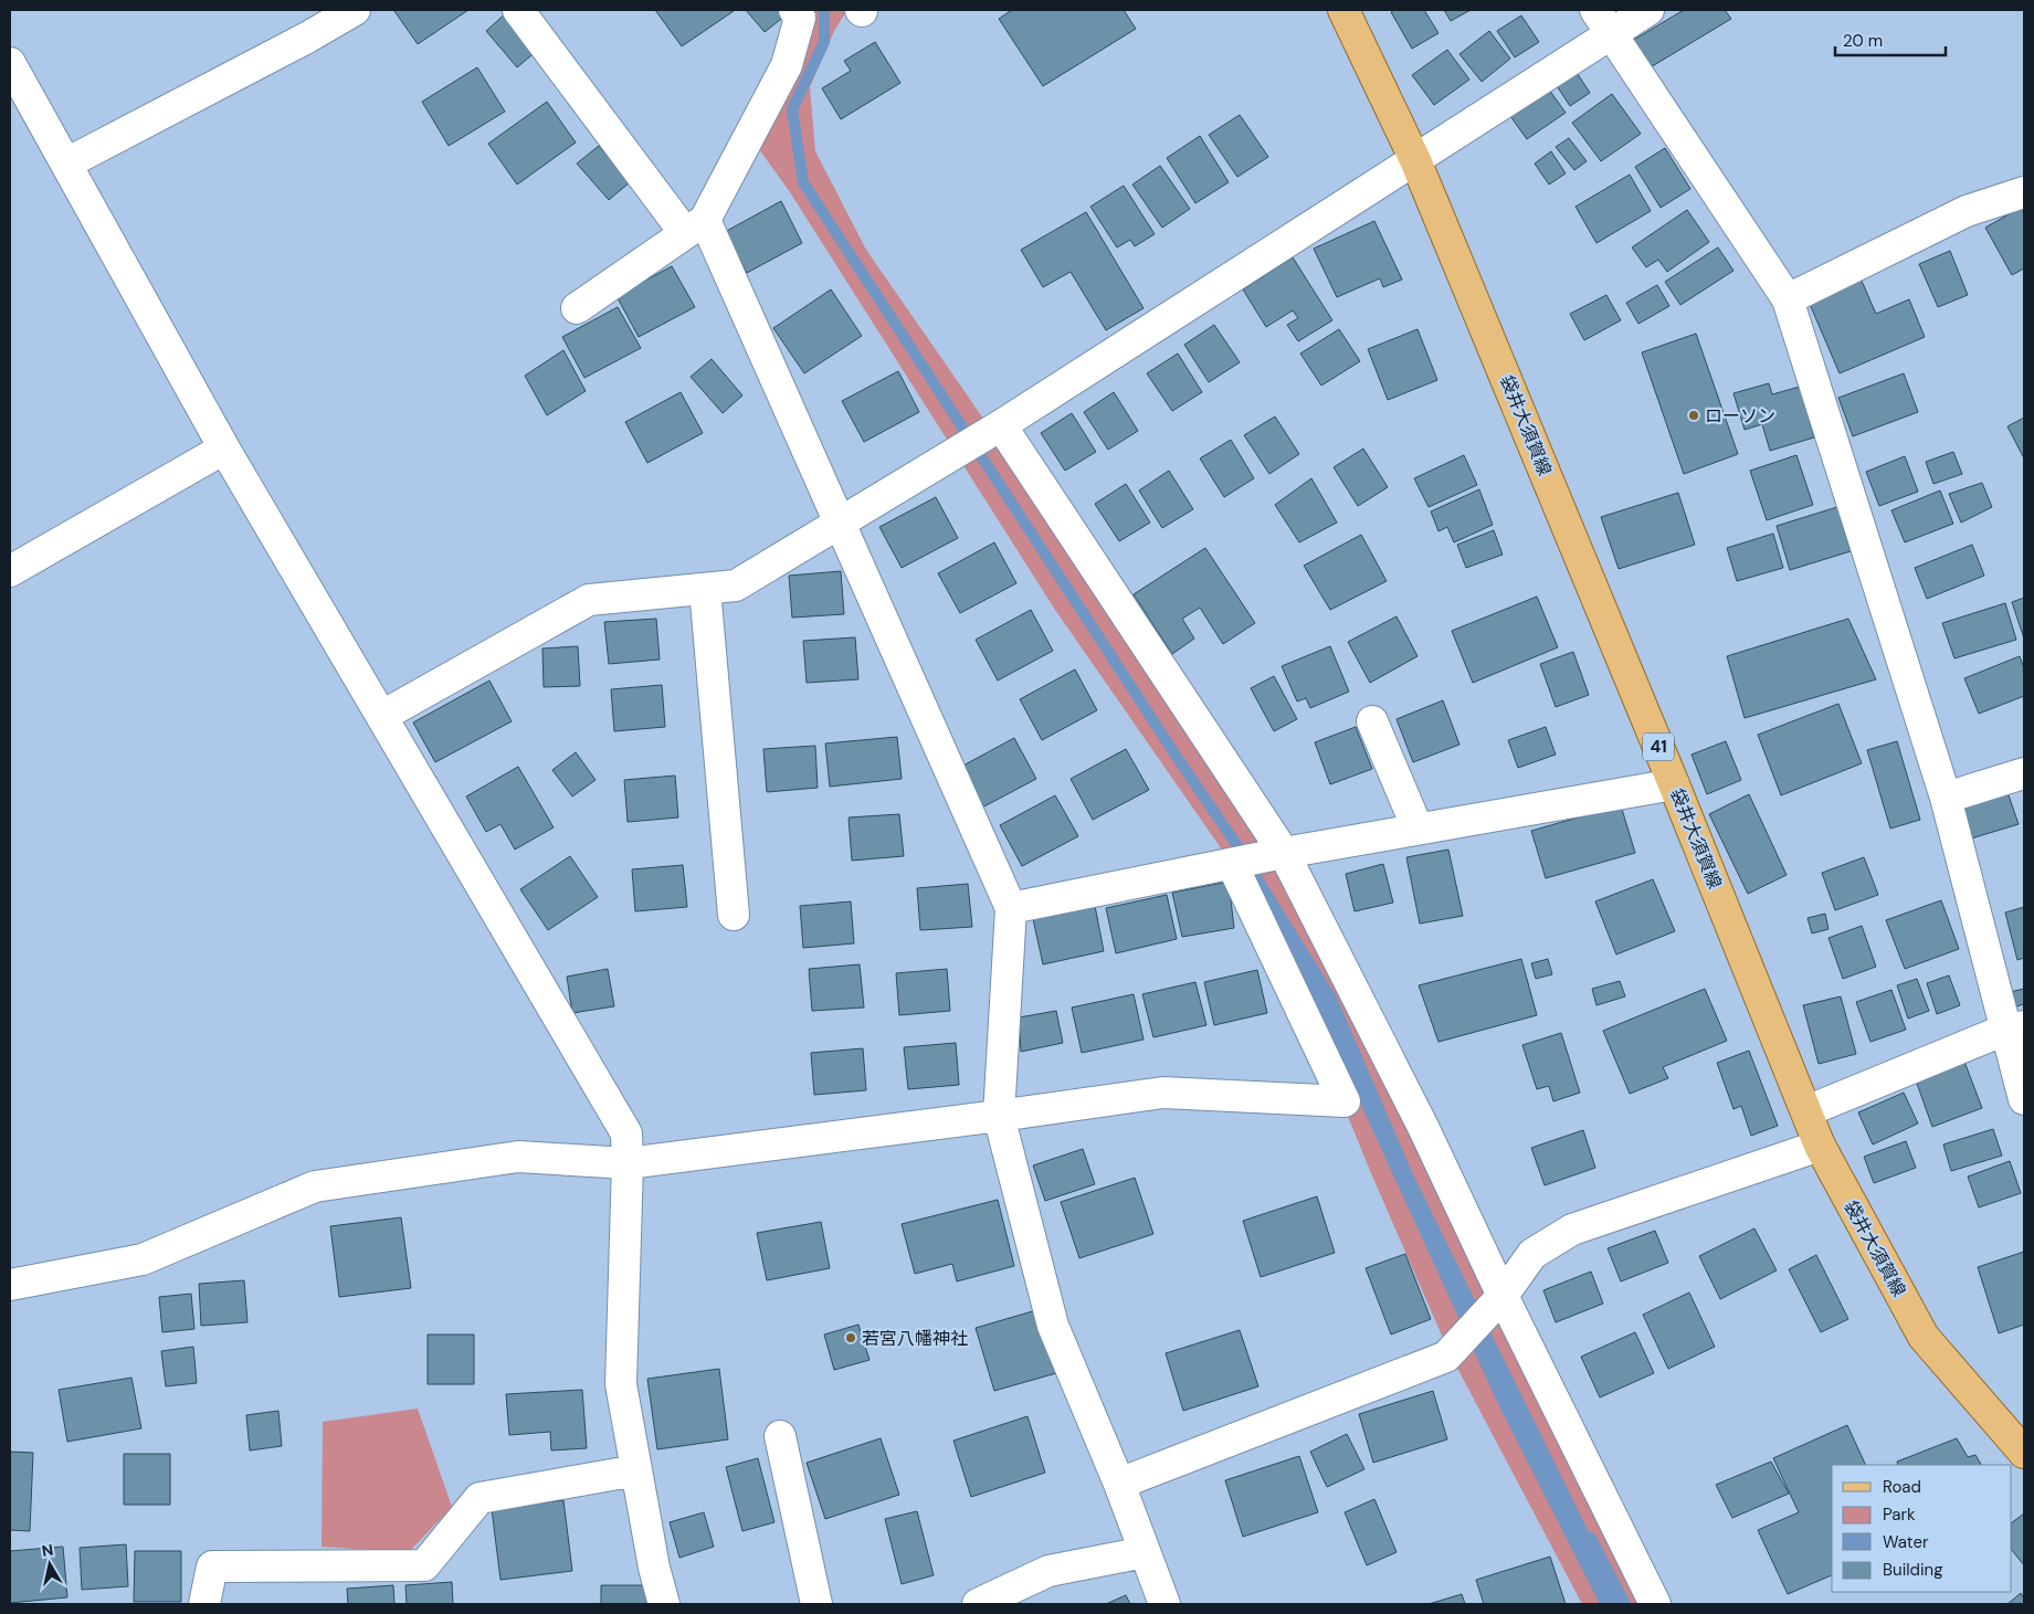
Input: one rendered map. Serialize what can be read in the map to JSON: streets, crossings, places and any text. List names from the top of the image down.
{
  "streets": {
    "main road": ["袋井大須賀線", "41"]
  },
  "places": ["ローソン", "若宮八幡神社"],
  "legend": [
    "Road",
    "Park",
    "Water",
    "Building"
  ],
  "scale_bar": "20 m",
  "north": "top"
}
